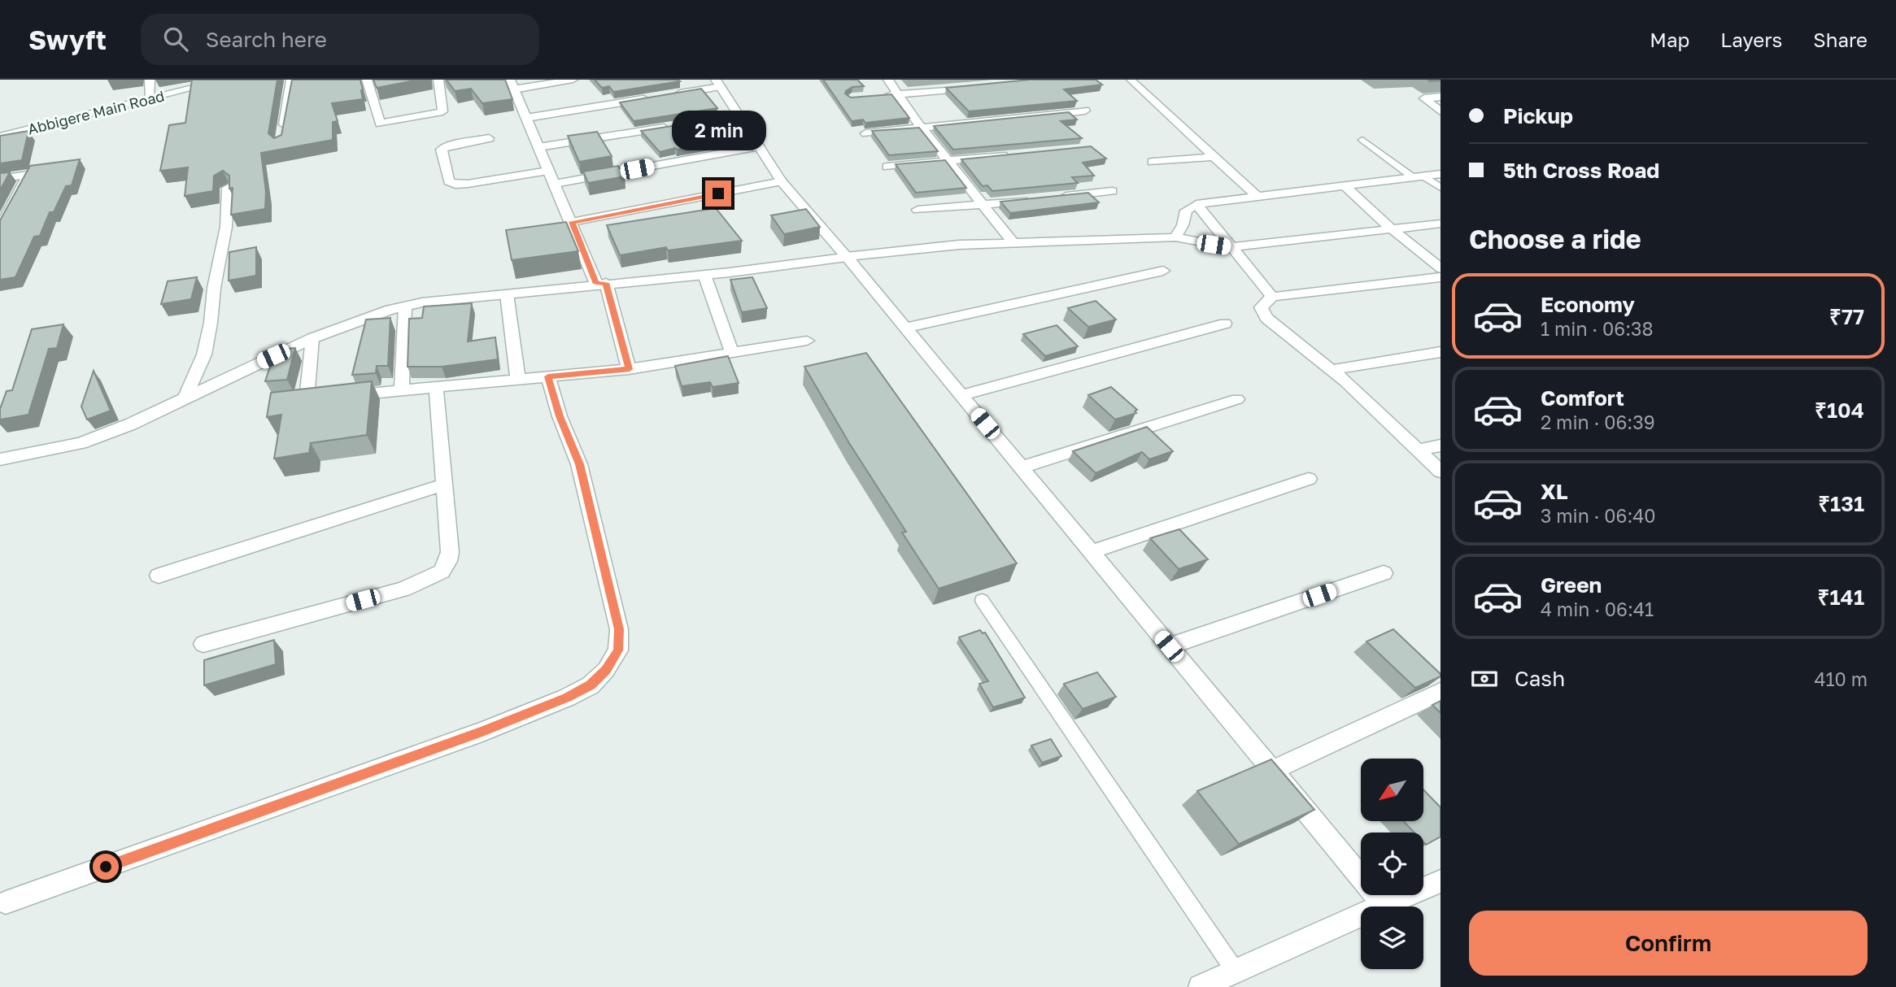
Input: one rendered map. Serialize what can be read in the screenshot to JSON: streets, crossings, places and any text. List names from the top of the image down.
{
  "streets": {
    "street": ["Abbigere Main Road"]
  },
  "north": "bottom left",
  "page": {
    "header": "Swyft",
    "search": "Search here",
    "nav": ["Map", "Layers", "Share"],
    "banner": ["Pickup", "5th Cross Road"],
    "bubble": "2 min",
    "heading": "Choose a ride",
    "list": [
      {
        "name": "Economy",
        "note": "1 min · 06:38",
        "value": "₹77"
      },
      {
        "name": "Comfort",
        "note": "2 min · 06:39",
        "value": "₹104"
      },
      {
        "name": "XL",
        "note": "3 min · 06:40",
        "value": "₹131"
      },
      {
        "name": "Green",
        "note": "4 min · 06:41",
        "value": "₹141"
      }
    ],
    "pay": ["Cash", "410 m"],
    "buttons": "Confirm"
  }
}
